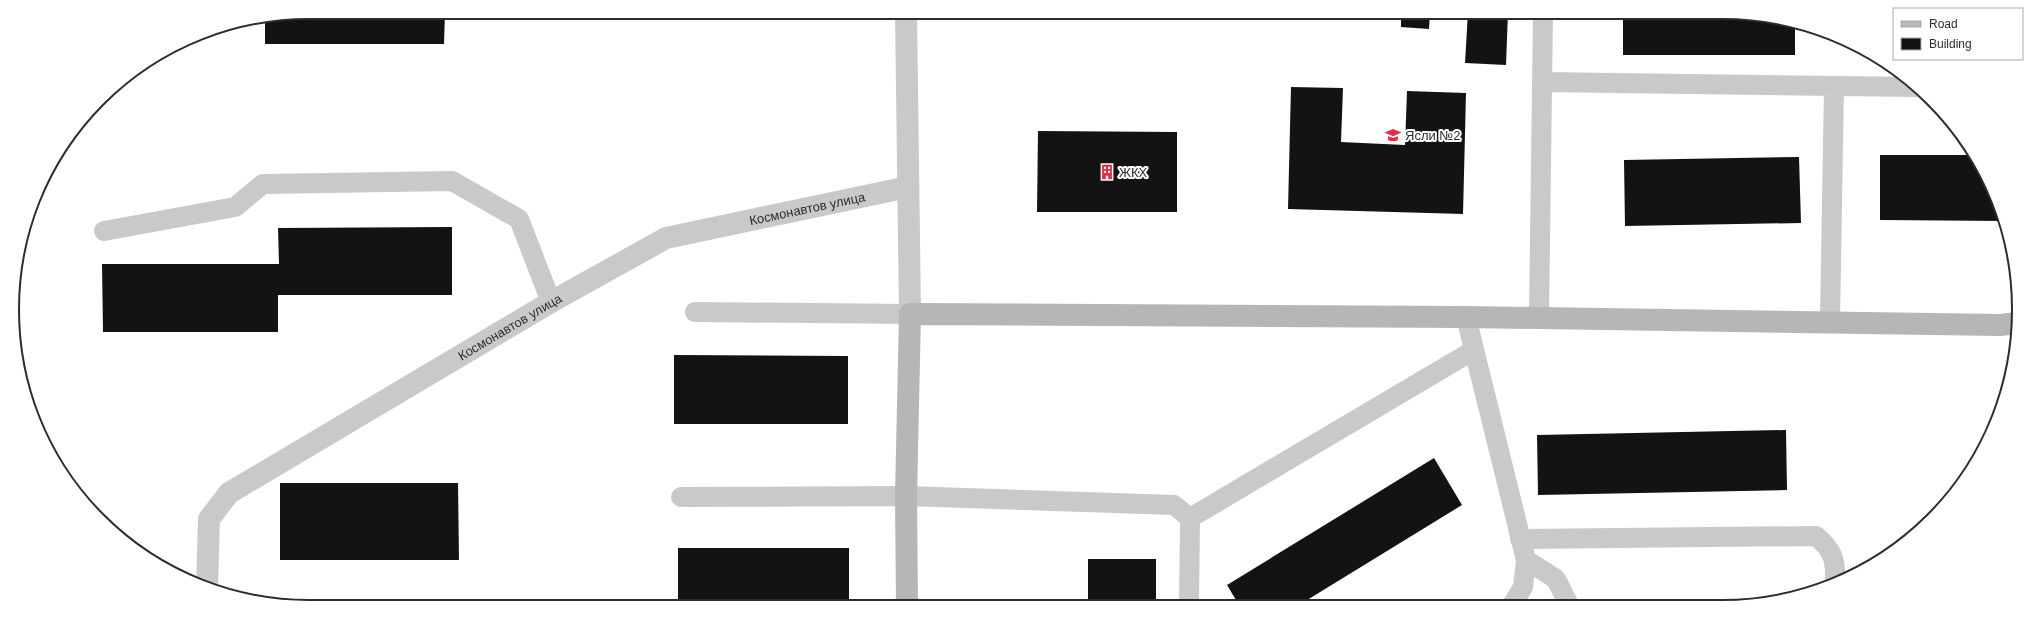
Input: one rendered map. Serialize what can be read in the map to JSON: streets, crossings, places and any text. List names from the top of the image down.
{
  "streets": {
    "street": ["Космонавтов улица"]
  },
  "places": {
    "school or university": ["Ясли №2"],
    "building": ["ЖКХ"]
  },
  "legend": ["Road", "Building"]
}
